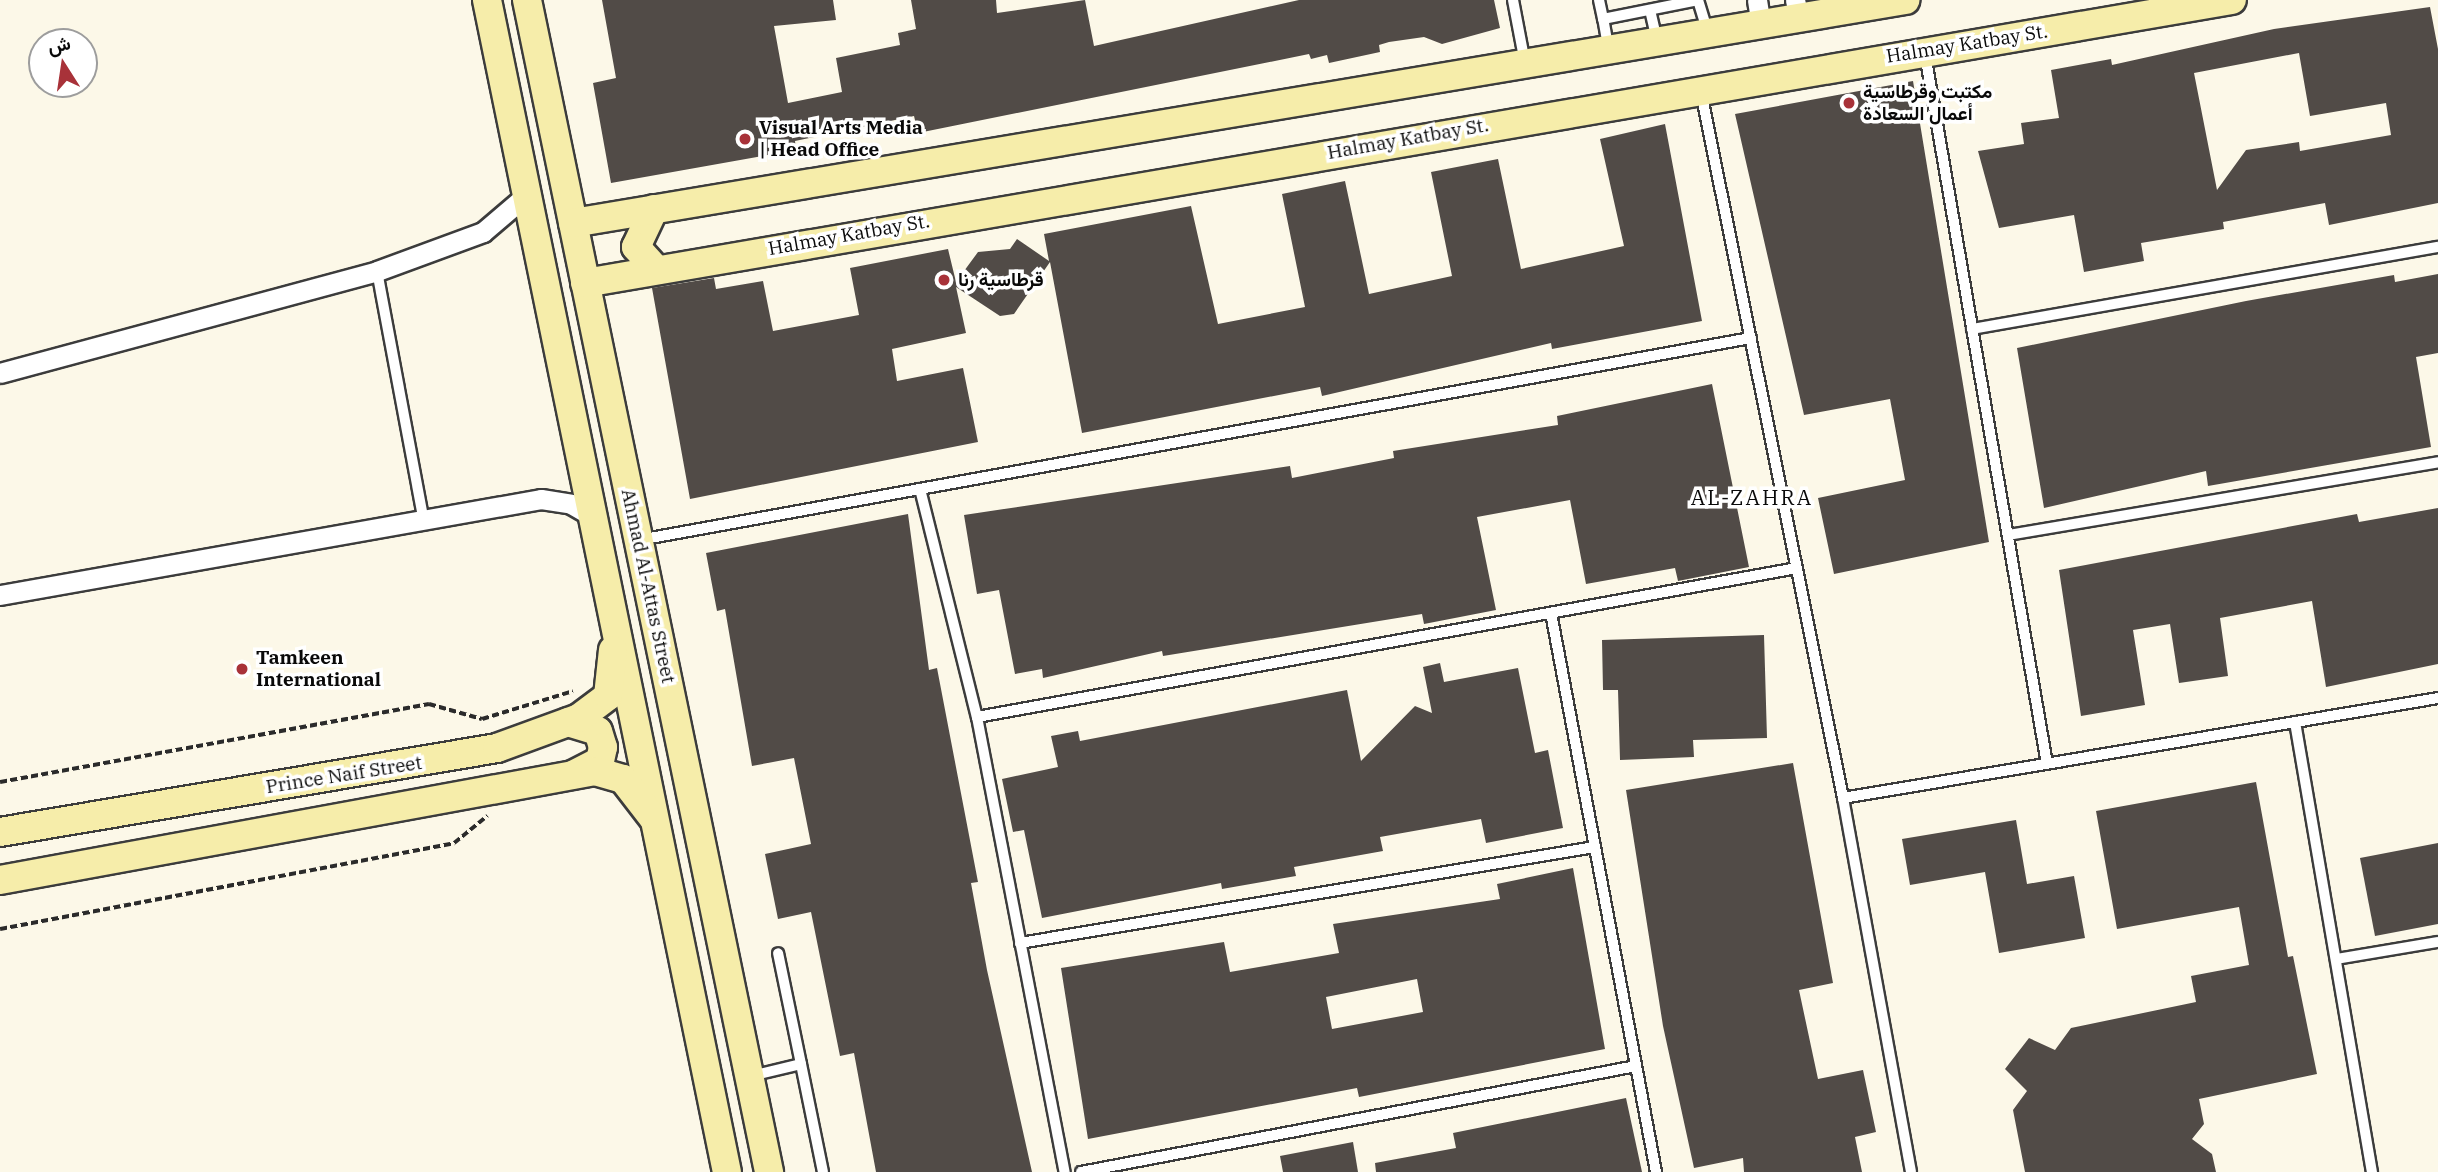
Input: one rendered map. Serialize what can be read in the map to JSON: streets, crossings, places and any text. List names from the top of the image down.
{
  "streets": {
    "street": ["Halmay Katbay St.", "Ahmad Al-Attas Street", "Prince Naif Street"]
  },
  "crossings": [
    ["Halmay Katbay St.", "Ahmad Al-Attas Street"],
    ["Ahmad Al-Attas Street", "Prince Naif Street"]
  ],
  "districts": ["AL-ZAHRA"],
  "places": [
    "مكتبت وقرطاسية أعمال السعادة",
    "Visual Arts Media | Head Office",
    "قرطاسية رنا",
    "Tamkeen International"
  ],
  "north": "top"
}
